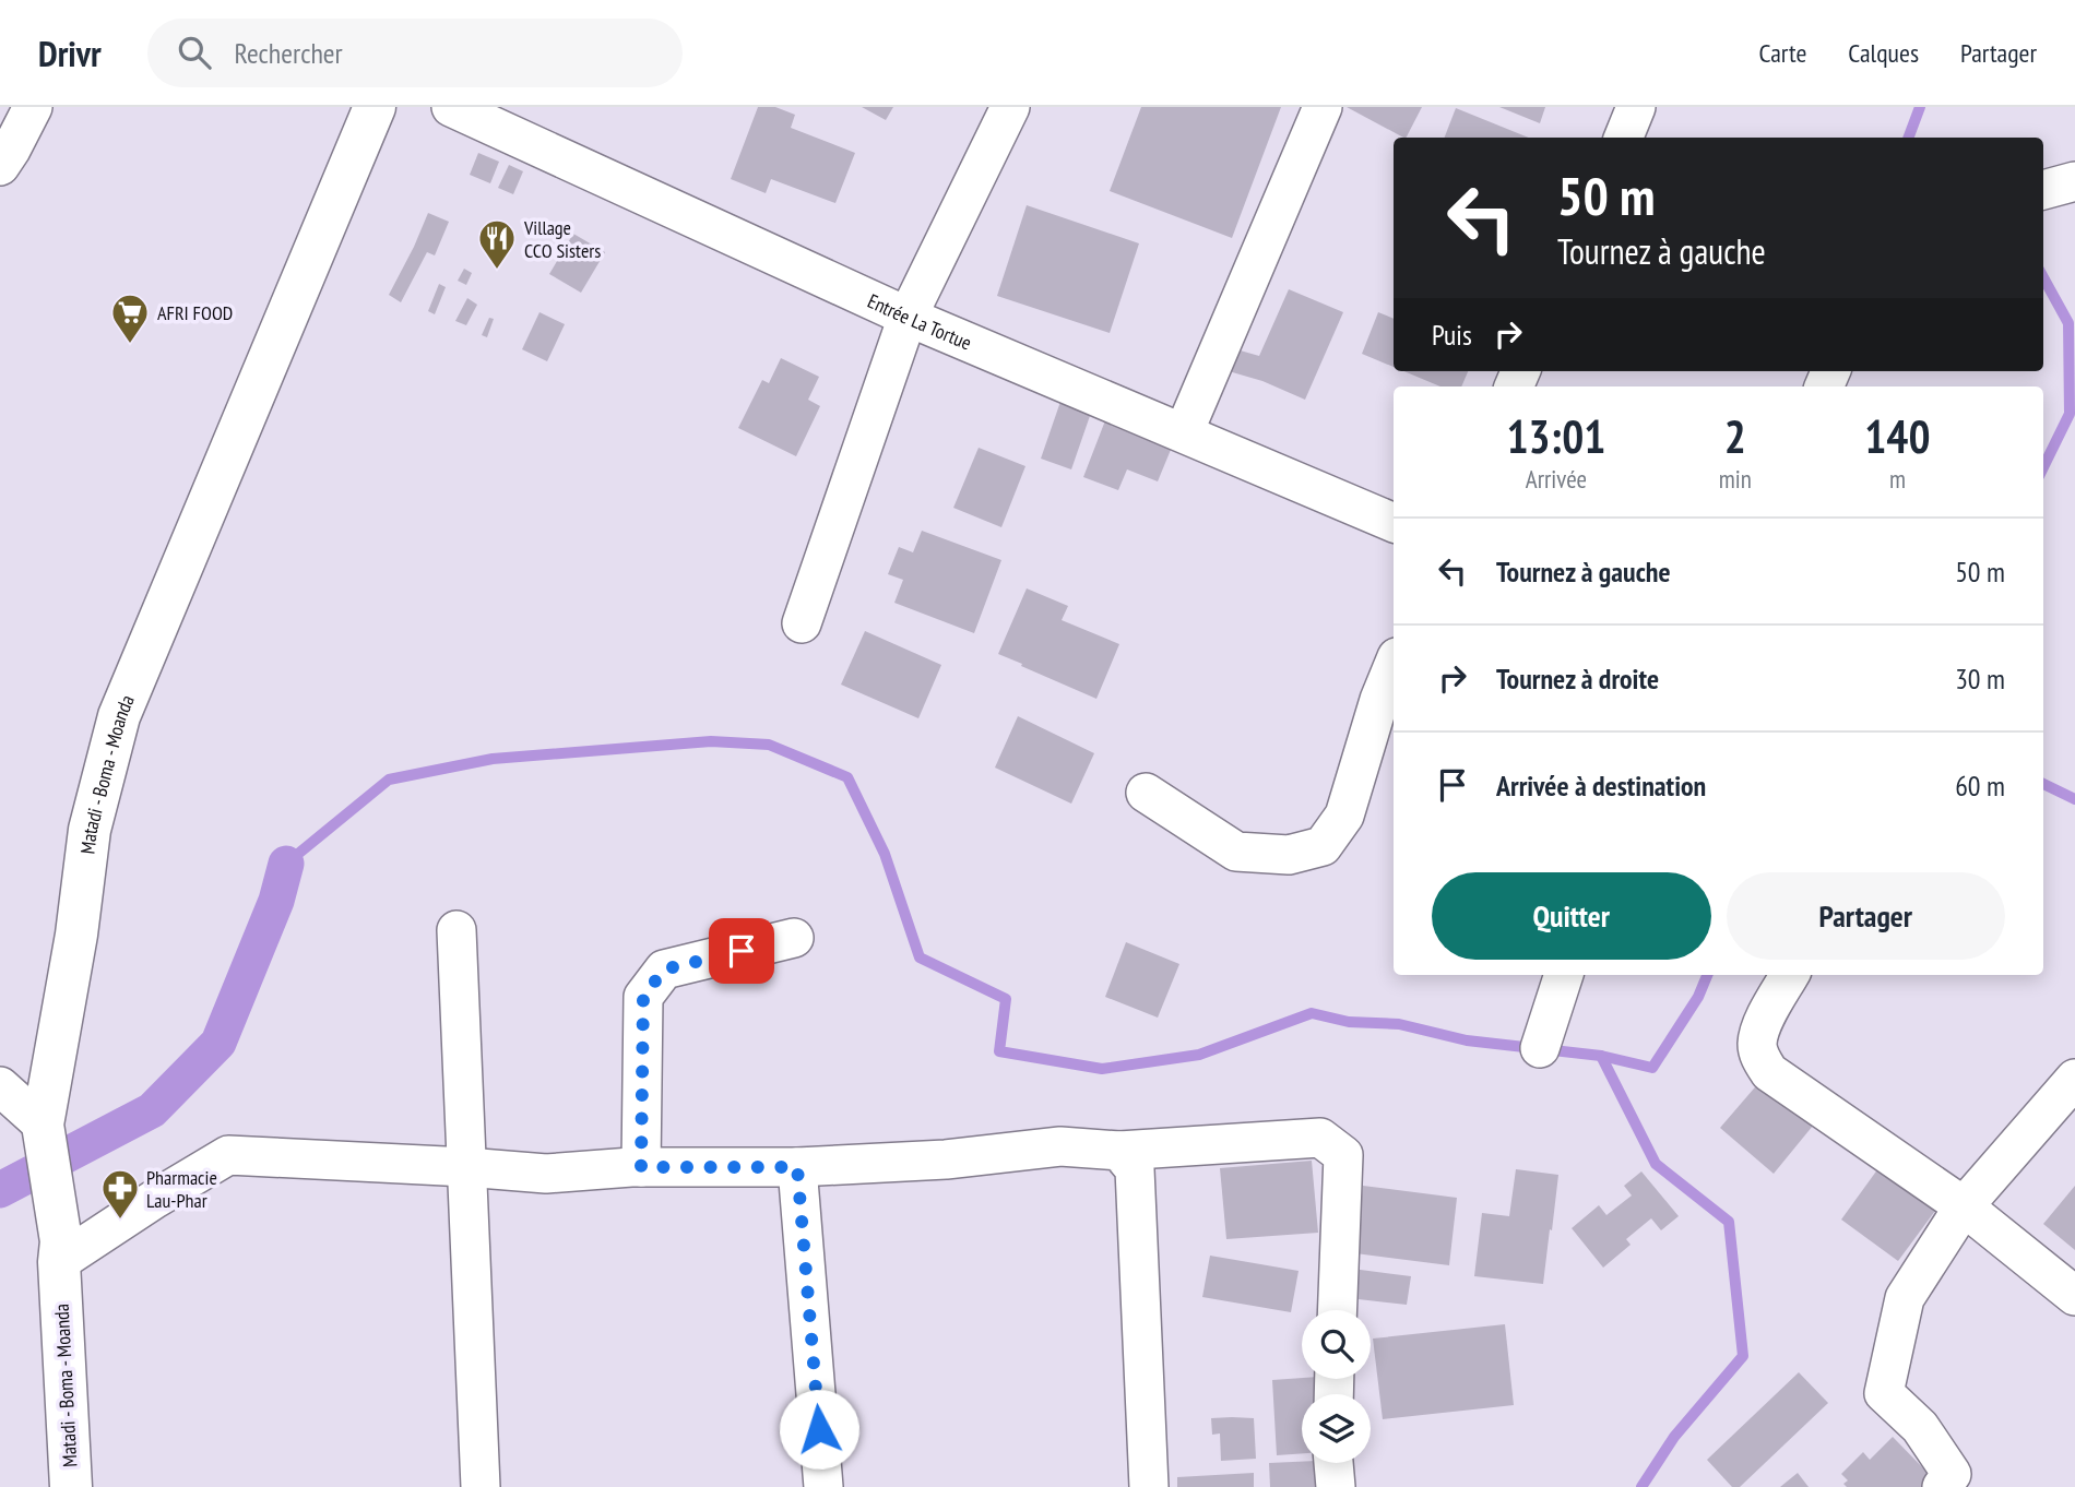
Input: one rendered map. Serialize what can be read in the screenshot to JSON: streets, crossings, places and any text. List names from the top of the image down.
{
  "streets": {
    "highway": ["Matadi - Boma - Moanda"],
    "street": ["Entrée La Tortue"]
  },
  "places": {
    "restaurant": ["Village CCO Sisters"],
    "supermarket": ["AFRI FOOD"],
    "pharmacy": ["Pharmacie Lau-Phar"]
  },
  "page": {
    "header": "Drivr",
    "search": "Rechercher",
    "nav": ["Carte", "Calques", "Partager"],
    "turn": ["50 m", "Tournez à gauche"],
    "then": "Puis",
    "eta": [
      "13:01",
      "Arrivée",
      "2",
      "min",
      "140",
      "m"
    ],
    "list": [
      {
        "name": "Tournez à gauche",
        "value": "50 m"
      },
      {
        "name": "Tournez à droite",
        "value": "30 m"
      },
      {
        "name": "Arrivée à destination",
        "value": "60 m"
      }
    ],
    "buttons": ["Quitter", "Partager"]
  }
}
